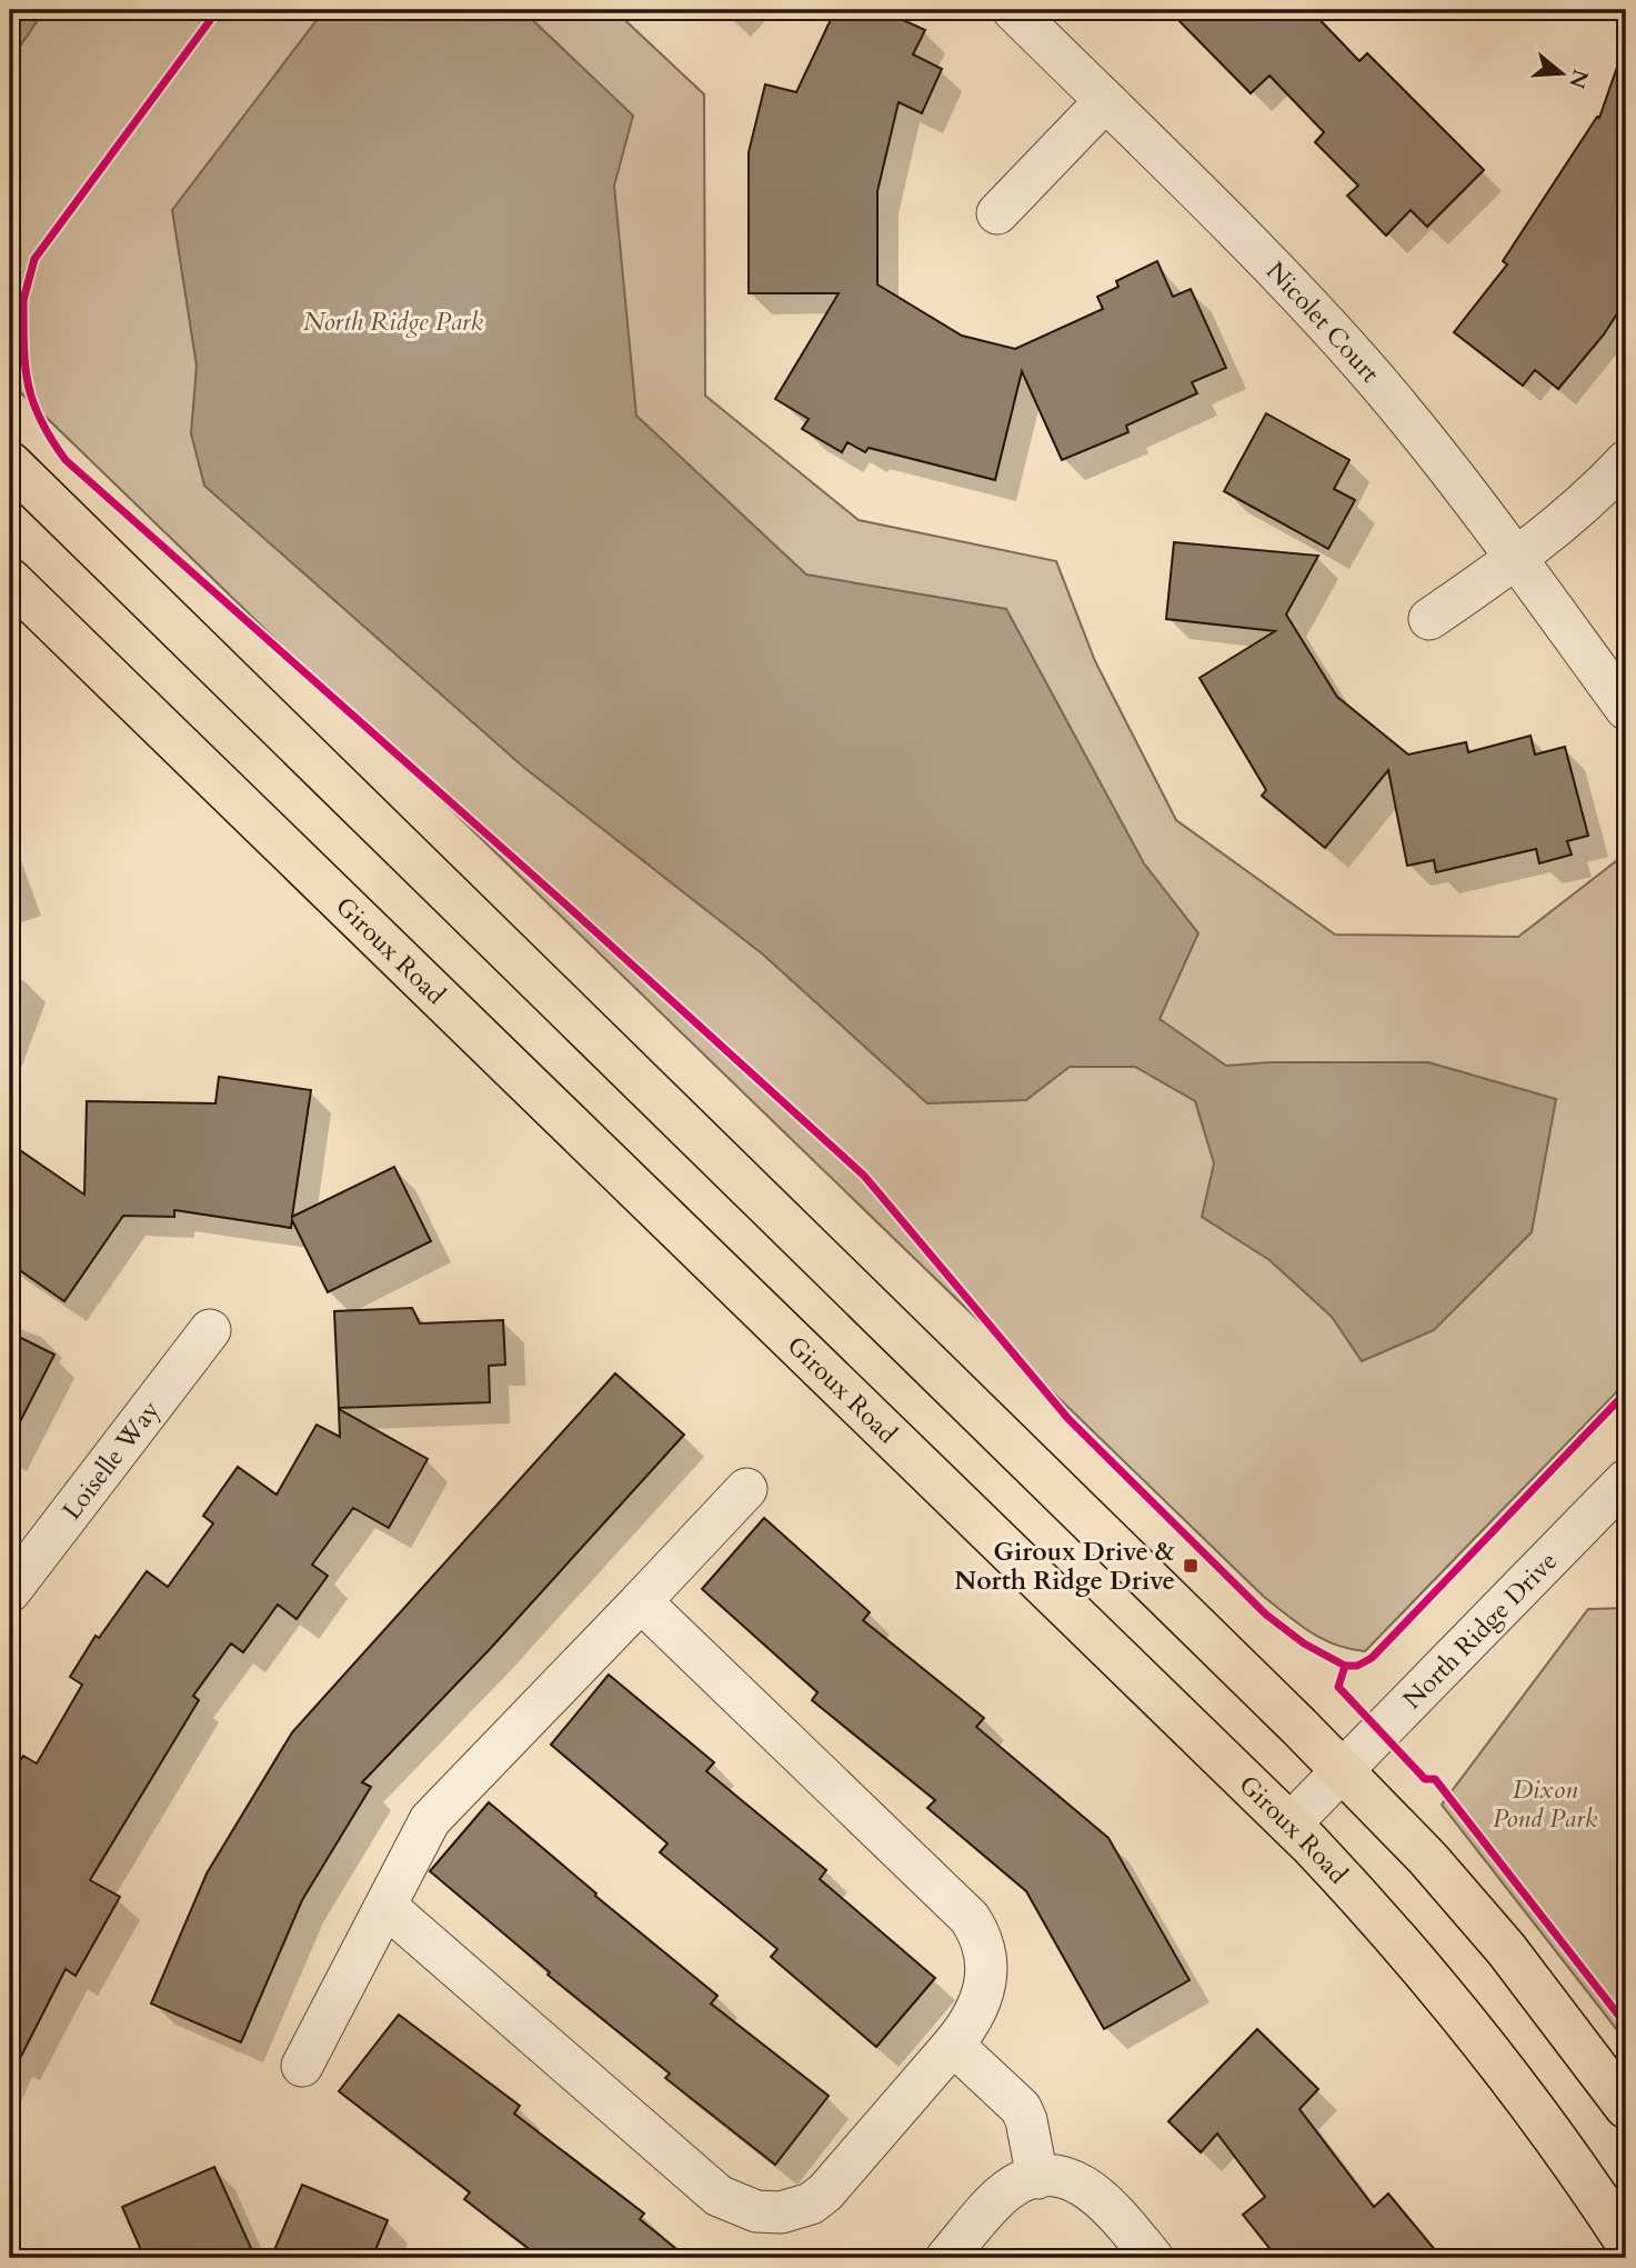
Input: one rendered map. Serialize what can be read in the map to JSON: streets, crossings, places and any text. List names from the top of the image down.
{
  "streets": {
    "main road": ["Giroux Road"],
    "street": ["Nicolet Court", "Loiselle Way", "North Ridge Drive"]
  },
  "crossings": [
    ["Giroux Road", "North Ridge Drive"]
  ],
  "parks": ["North Ridge Park", "Dixon Pond Park"],
  "places": {
    "transit": ["Giroux Drive & North Ridge Drive"]
  },
  "north": "right"
}
